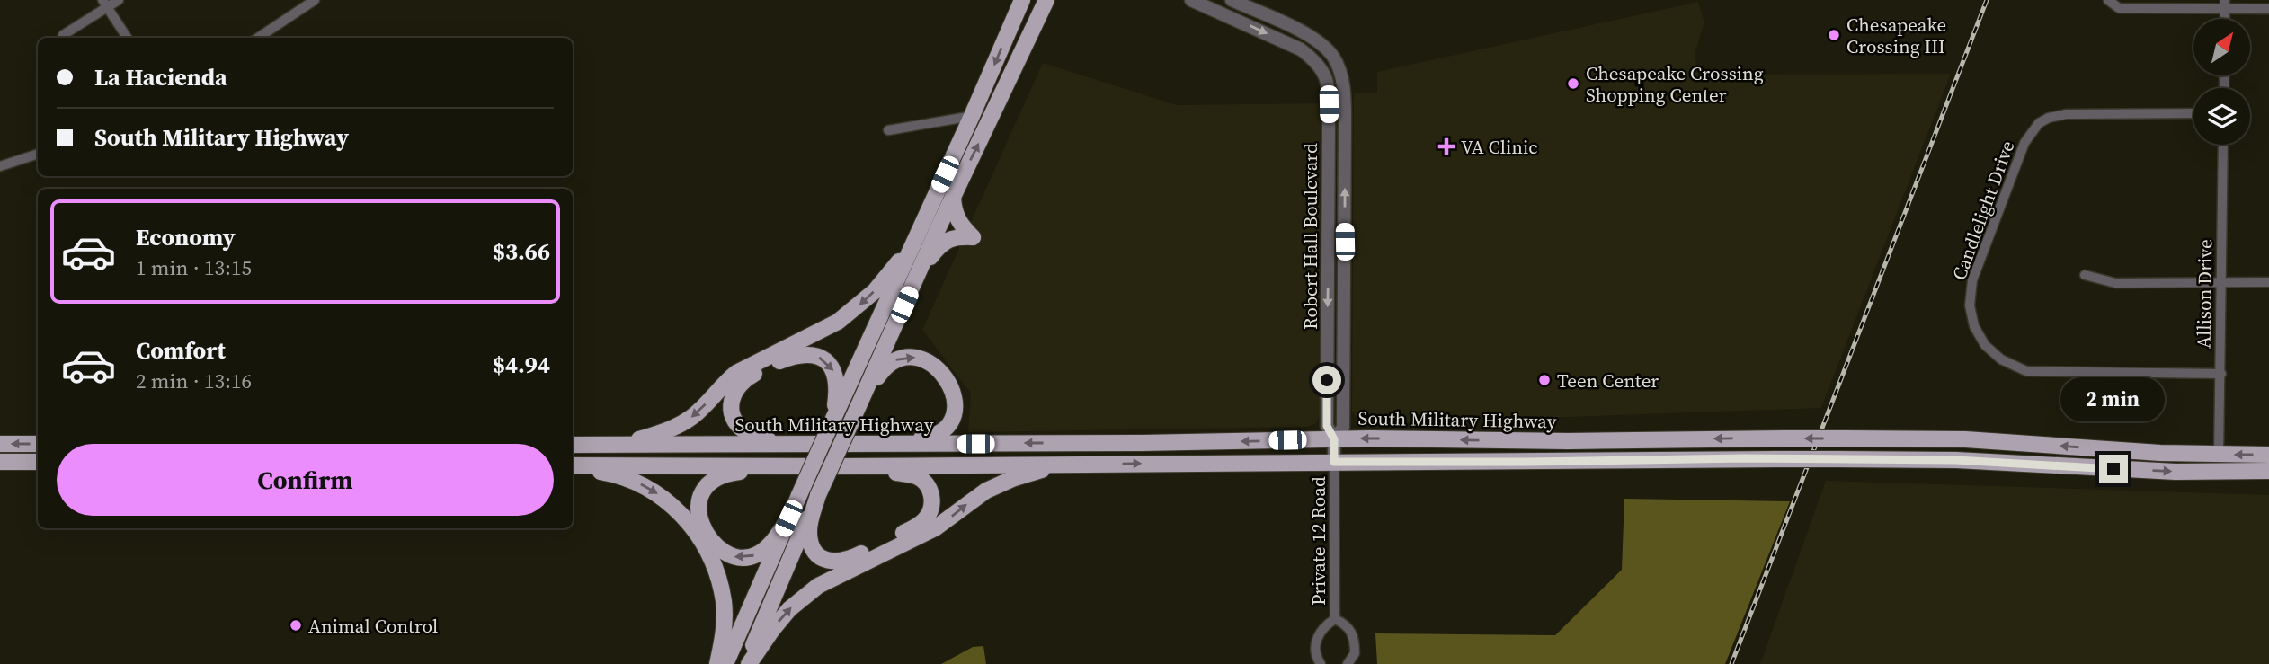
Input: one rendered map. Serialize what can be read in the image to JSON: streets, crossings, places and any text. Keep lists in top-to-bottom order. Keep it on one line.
{"streets":{"main road":["South Military Highway"],"street":["Candlelight Drive","Robert Hall Boulevard","Allison Drive","Private 12 Road"]},"crossings":[["Candlelight Drive","Allison Drive"],["Robert Hall Boulevard","South Military Highway"],["Robert Hall Boulevard","Private 12 Road"],["Allison Drive","South Military Highway"]],"places":{"other":["Chesapeake Crossing III","Chesapeake Crossing Shopping Center","Teen Center","Animal Control"],"health":["VA Clinic"]},"north":"top right","page":{"banner":["La Hacienda","South Military Highway"],"list":[{"name":"Economy","note":"1 min · 13:15","value":"$3.66"},{"name":"Comfort","note":"2 min · 13:16","value":"$4.94"}],"bubble":"2 min","buttons":"Confirm"}}
